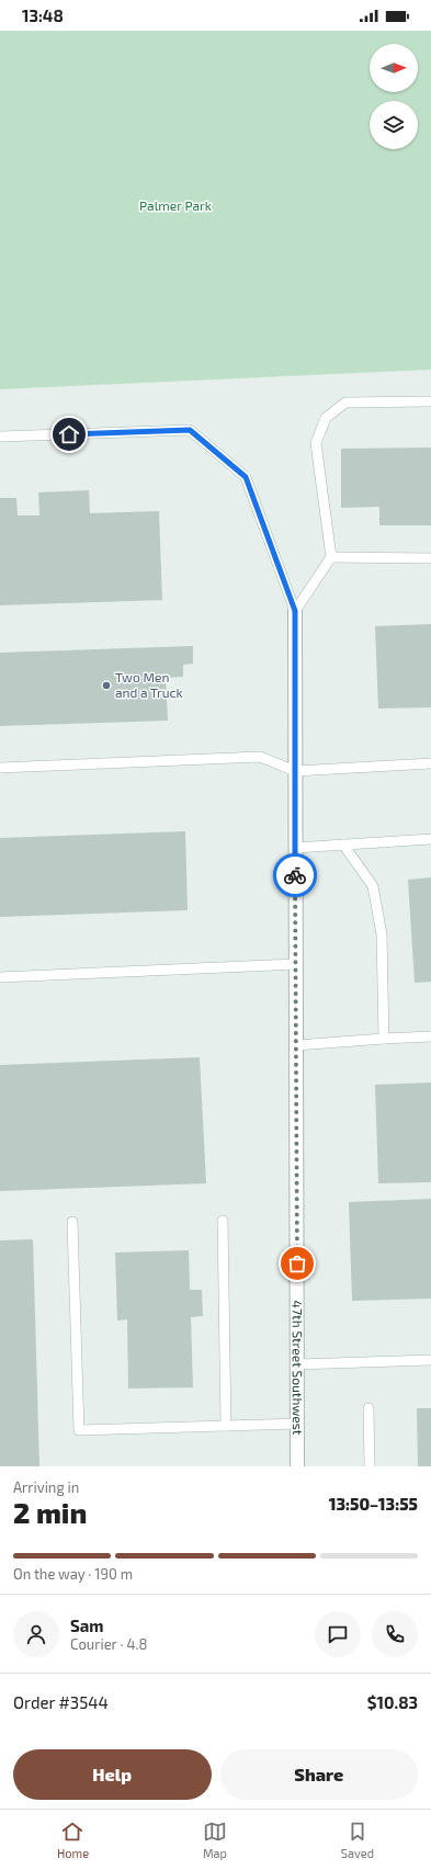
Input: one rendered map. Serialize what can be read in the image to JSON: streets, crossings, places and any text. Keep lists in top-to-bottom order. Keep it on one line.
{"streets":{"street":["47th Street Southwest"]},"parks":["Palmer Park"],"places":["Two Men and a Truck"],"north":"right","page":{"status":"13:48","heading":["2 min","Arriving in","13:50–13:55"],"panel":["Sam","Courier · 4.8","Order #3544","$10.83"],"bar":"On the way · 190 m","buttons":["Help","Share"],"tabs":["Home","Map","Saved"]}}
